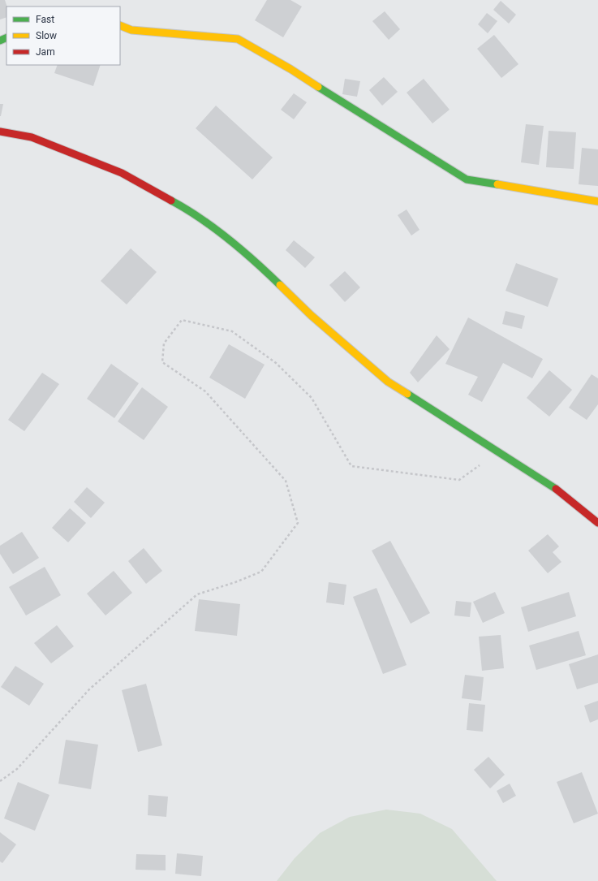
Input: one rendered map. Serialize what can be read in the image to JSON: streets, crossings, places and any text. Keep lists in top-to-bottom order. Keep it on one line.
{"legend":["Fast","Slow","Jam"]}
